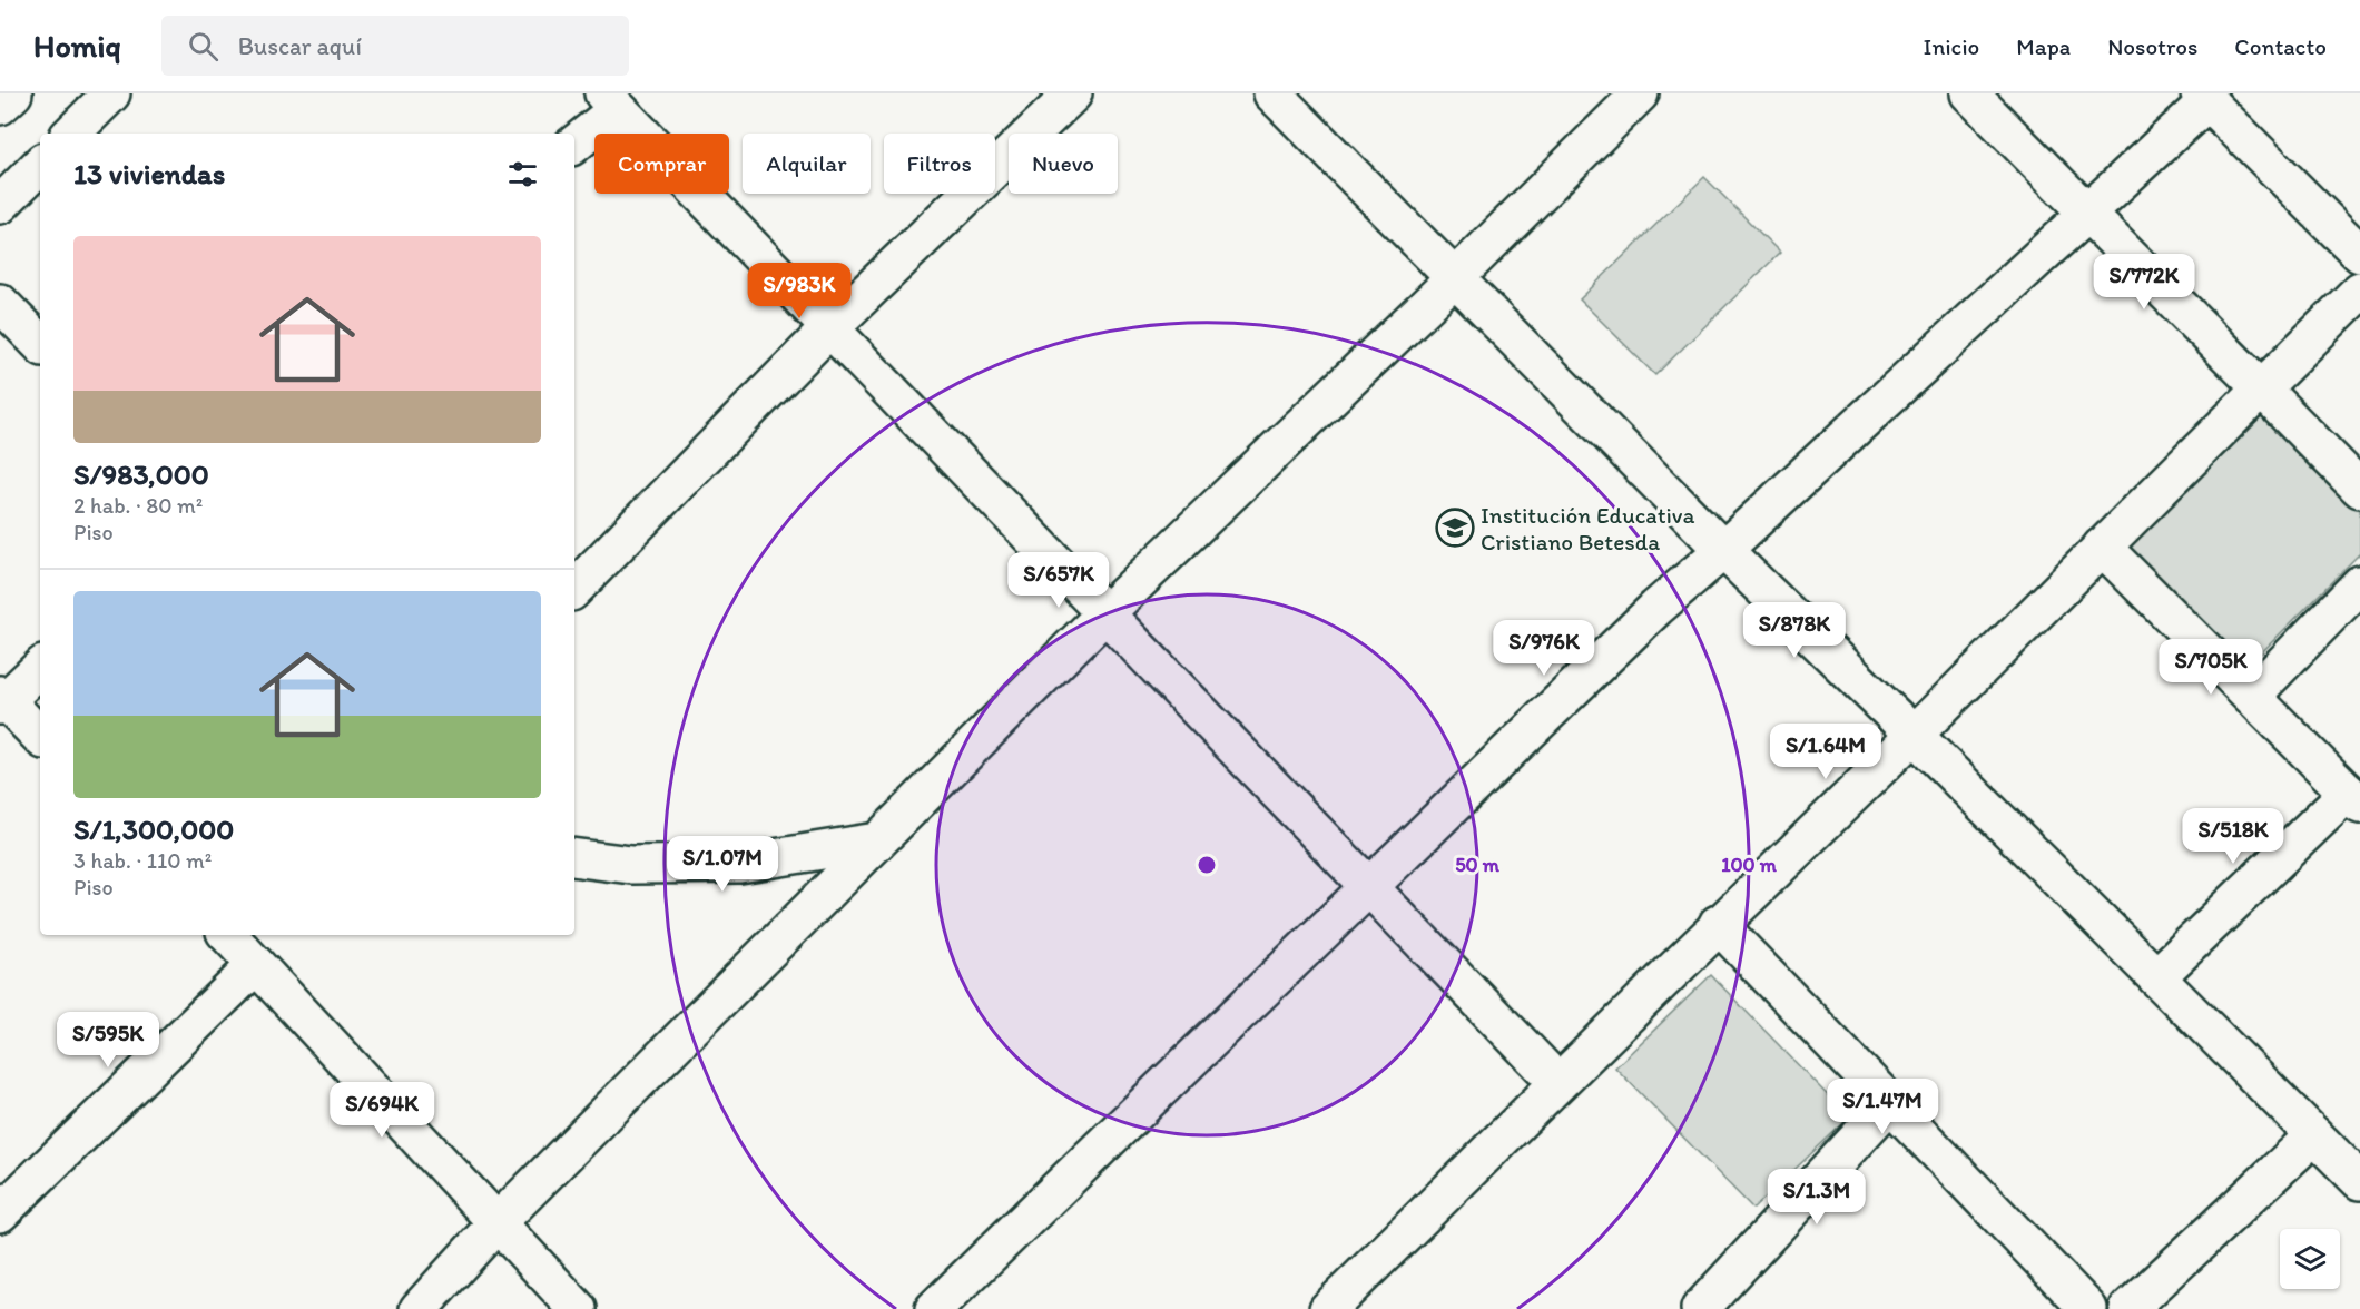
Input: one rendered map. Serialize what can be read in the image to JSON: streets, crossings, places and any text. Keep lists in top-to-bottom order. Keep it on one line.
{"places":{"school or university":["Institución Educativa Cristiano Betesda"]},"page":{"header":"Homiq","search":"Buscar aquí","nav":["Inicio","Mapa","Nosotros","Contacto"],"chip":["Comprar","Alquilar","Filtros","Nuevo"],"heading":"13 viviendas","list":[{"name":"S/983,000","note":"2 hab. · 80 m² · Piso"},{"name":"S/1,300,000","note":"3 hab. · 110 m² · Piso"}],"price":["S/772K","S/983K","S/657K","S/878K","S/976K","S/705K","S/1.64M","S/518K","S/1.07M","S/595K","S/1.47M","S/694K","S/1.3M"]},"rings":["50 m","100 m"]}
